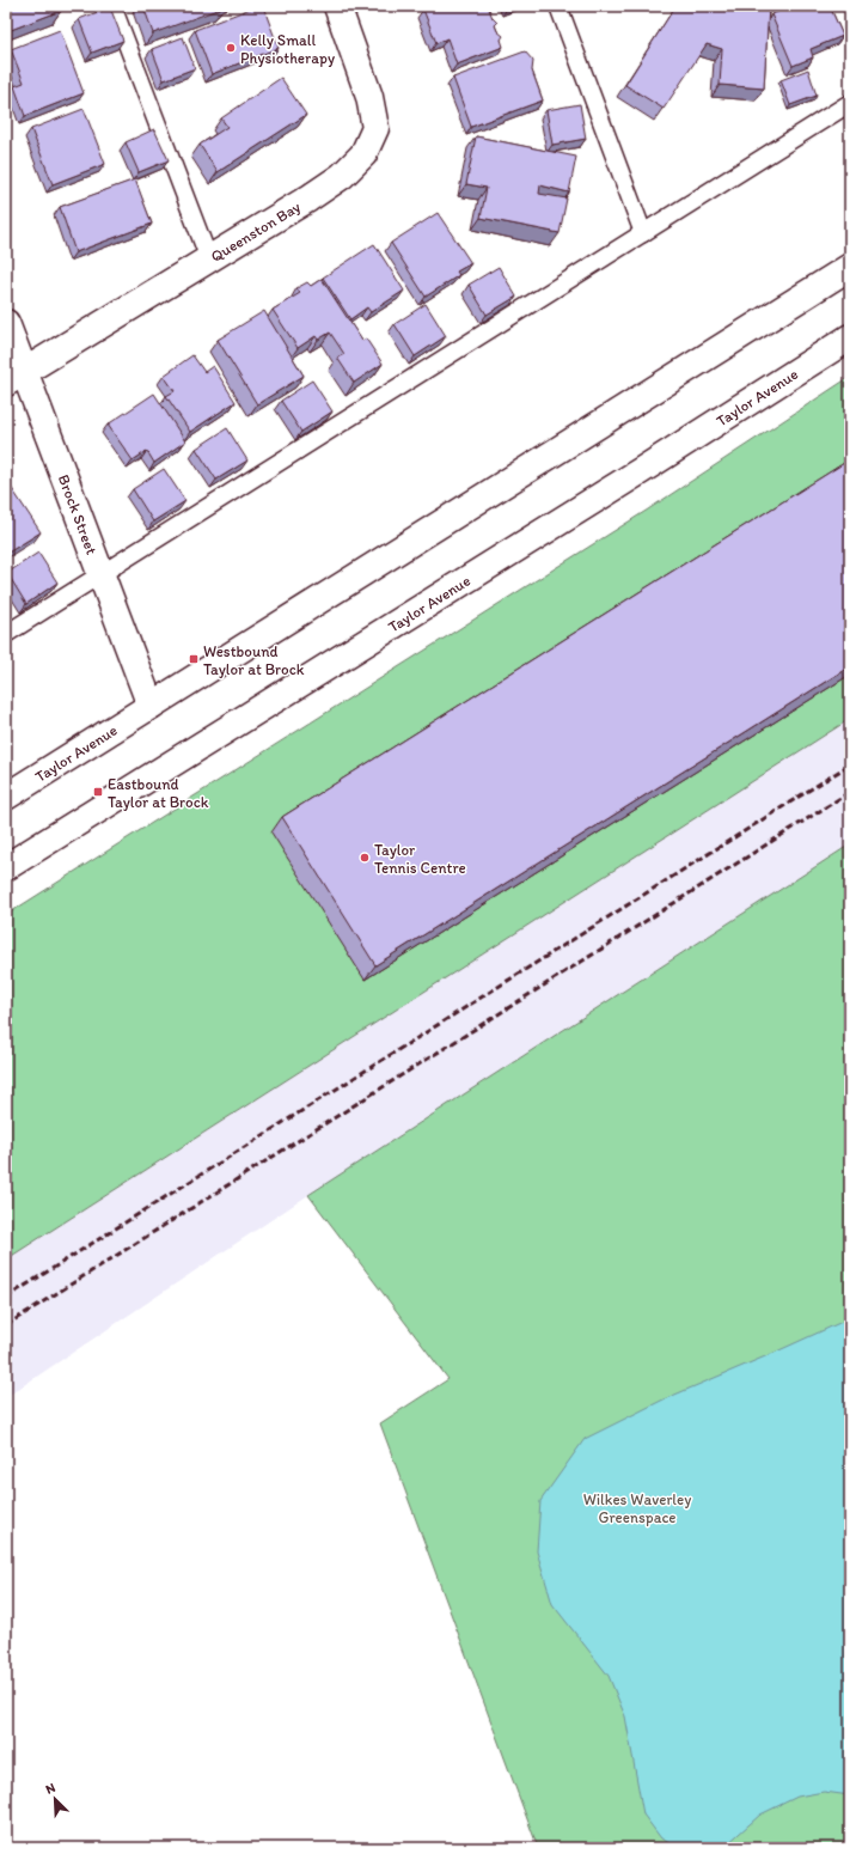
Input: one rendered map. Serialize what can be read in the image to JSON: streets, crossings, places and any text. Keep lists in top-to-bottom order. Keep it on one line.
{"streets":{"main road":["Queenston Bay","Taylor Avenue","Brock Street"]},"crossings":[["Queenston Bay","Brock Street"],["Taylor Avenue","Brock Street"]],"parks":["Wilkes Waverley Greenspace"],"places":{"other":["Kelly Small Physiotherapy","Taylor Tennis Centre"],"transit":["Westbound Taylor at Brock","Eastbound Taylor at Brock"]},"north":"top left"}
